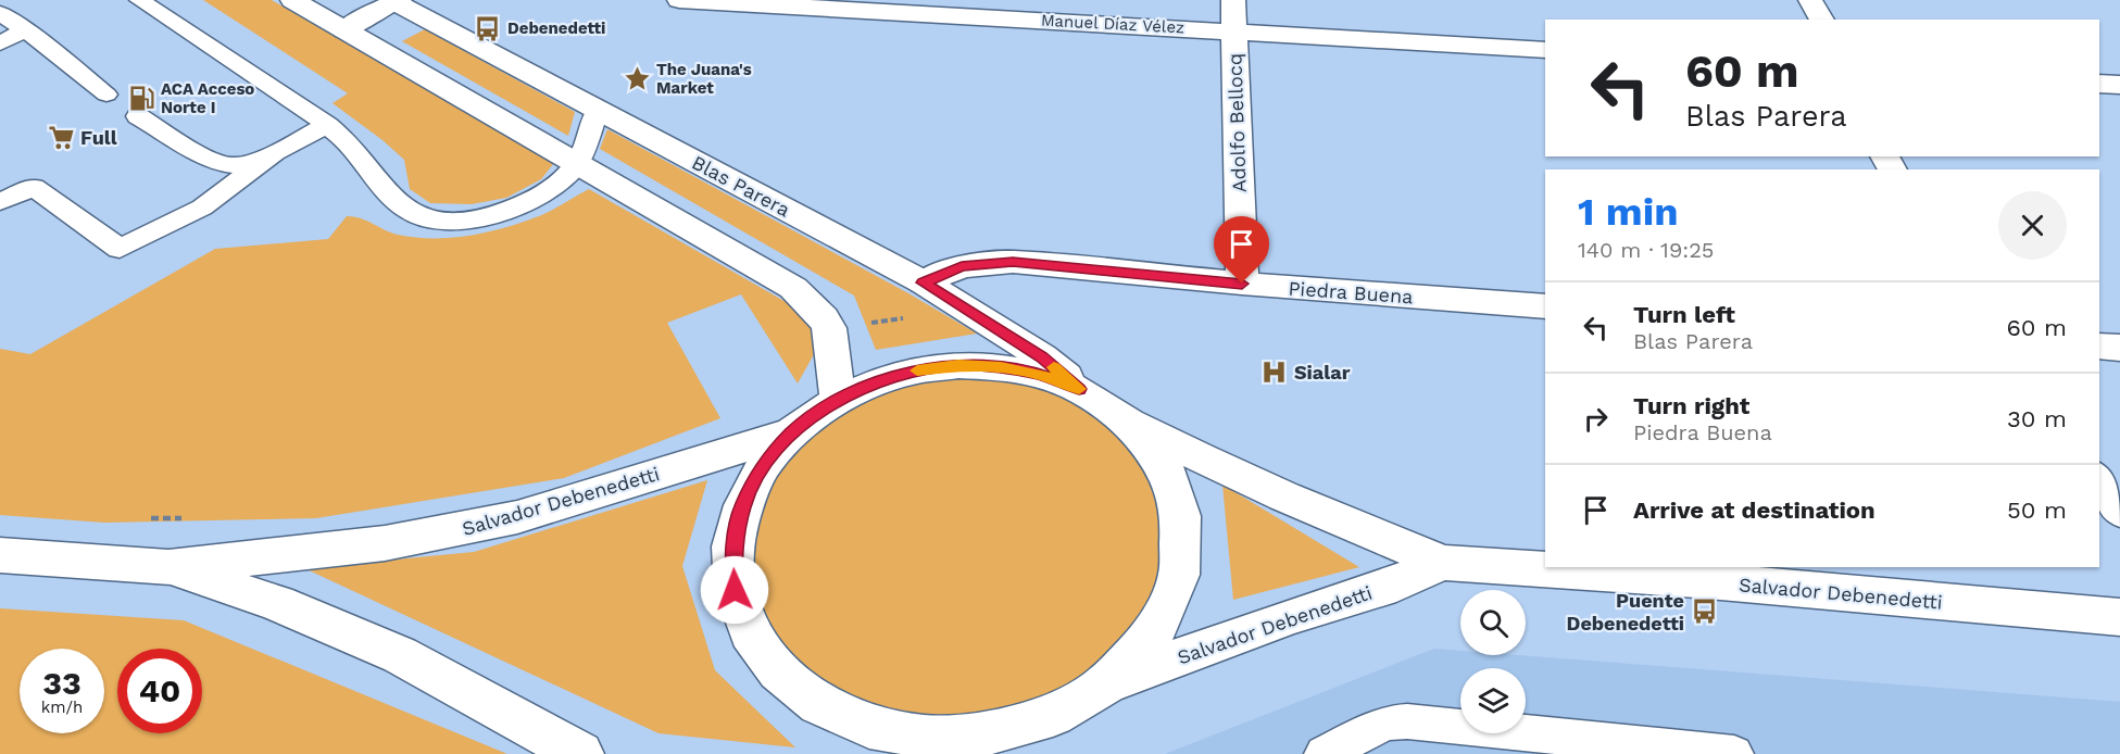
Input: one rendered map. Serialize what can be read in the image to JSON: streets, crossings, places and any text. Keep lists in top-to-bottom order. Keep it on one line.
{"streets":{"street":["Manuel Díaz Vélez","Adolfo Bellocq","Blas Parera","Piedra Buena","Salvador Debenedetti"]},"crossings":[["Manuel Díaz Vélez","Adolfo Bellocq"],["Adolfo Bellocq","Piedra Buena"],["Blas Parera","Piedra Buena"]],"places":{"bus stop":["Debenedetti","Puente Debenedetti"],"place":["The Juana's Market"],"fuel station":["ACA Acceso Norte I"],"supermarket":["Full"],"hospital":["Sialar"]},"page":{"turn":["60 m","Blas Parera"],"heading":["1 min","140 m · 19:25"],"list":[{"name":"Turn left","note":"Blas Parera","value":"60 m"},{"name":"Turn right","note":"Piedra Buena","value":"30 m"},{"name":"Arrive at destination","value":"50 m"}],"speed":"33 km/h","limit":"40"}}
